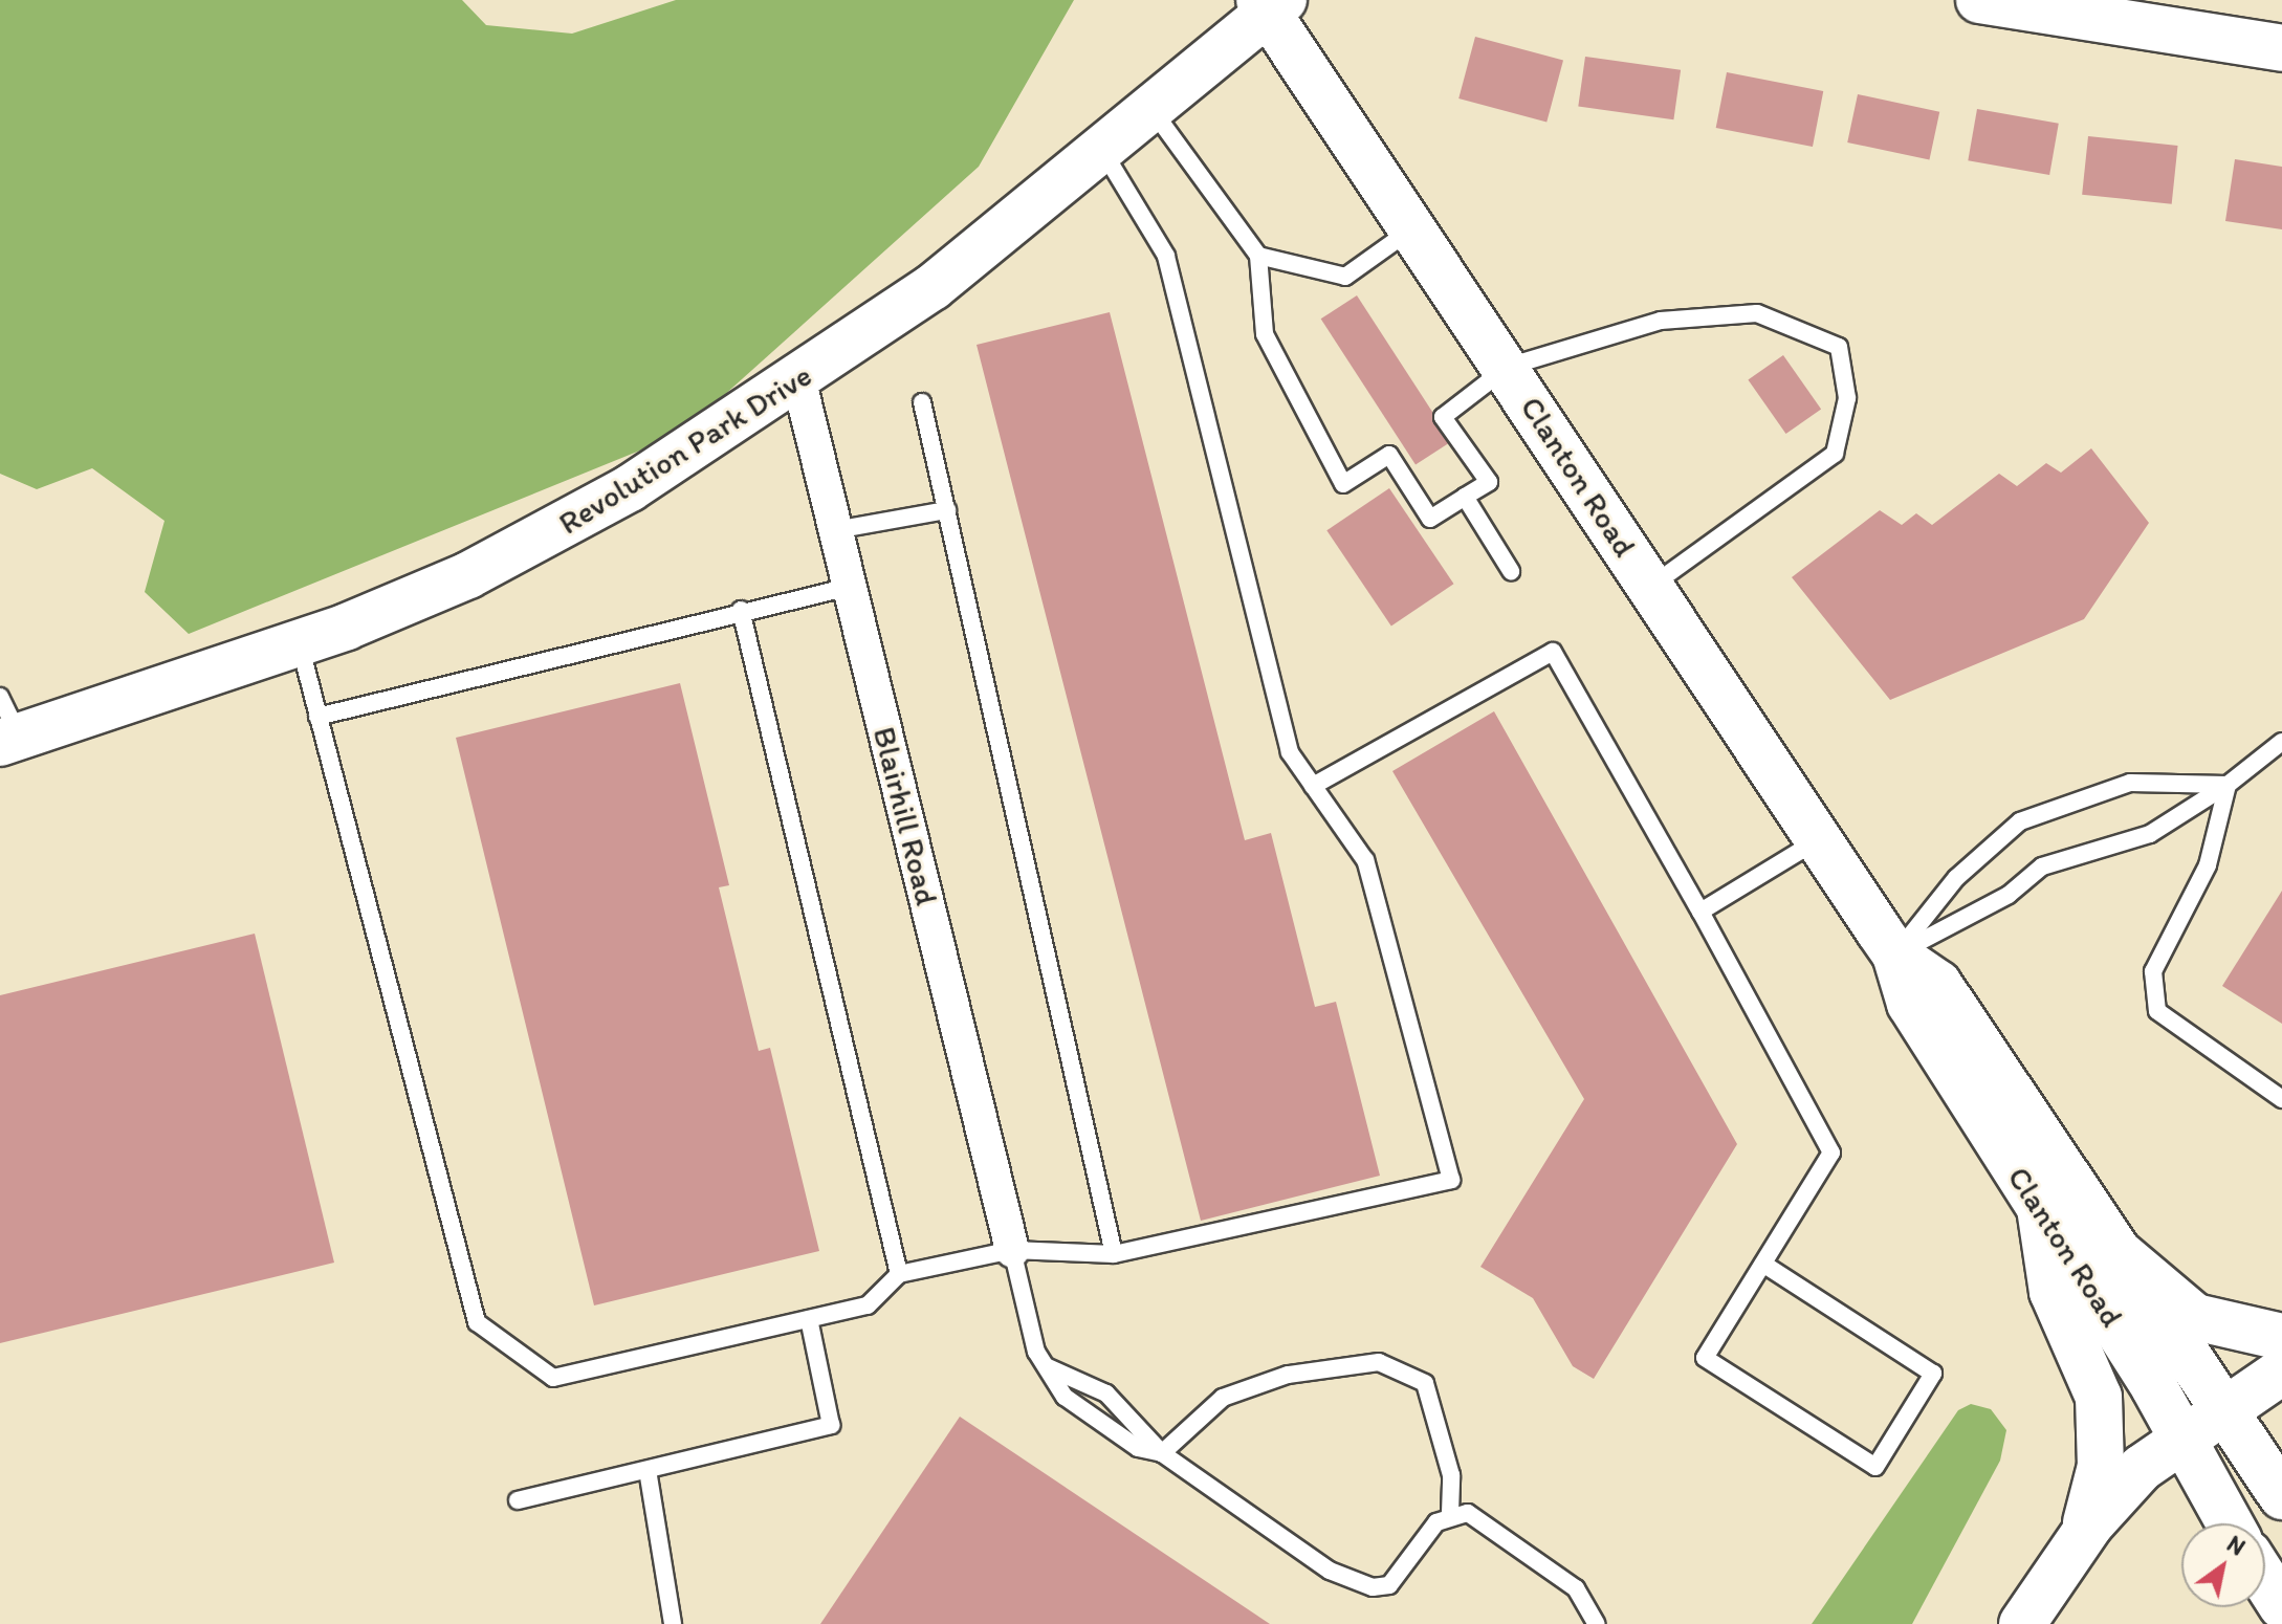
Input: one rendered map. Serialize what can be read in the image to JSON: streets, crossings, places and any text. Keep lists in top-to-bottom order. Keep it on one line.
{"streets":{"main road":["Revolution Park Drive","Clanton Road"],"street":["Blairhill Road"]},"crossings":[["Revolution Park Drive","Clanton Road"],["Revolution Park Drive","Blairhill Road"]],"north":"top right"}
